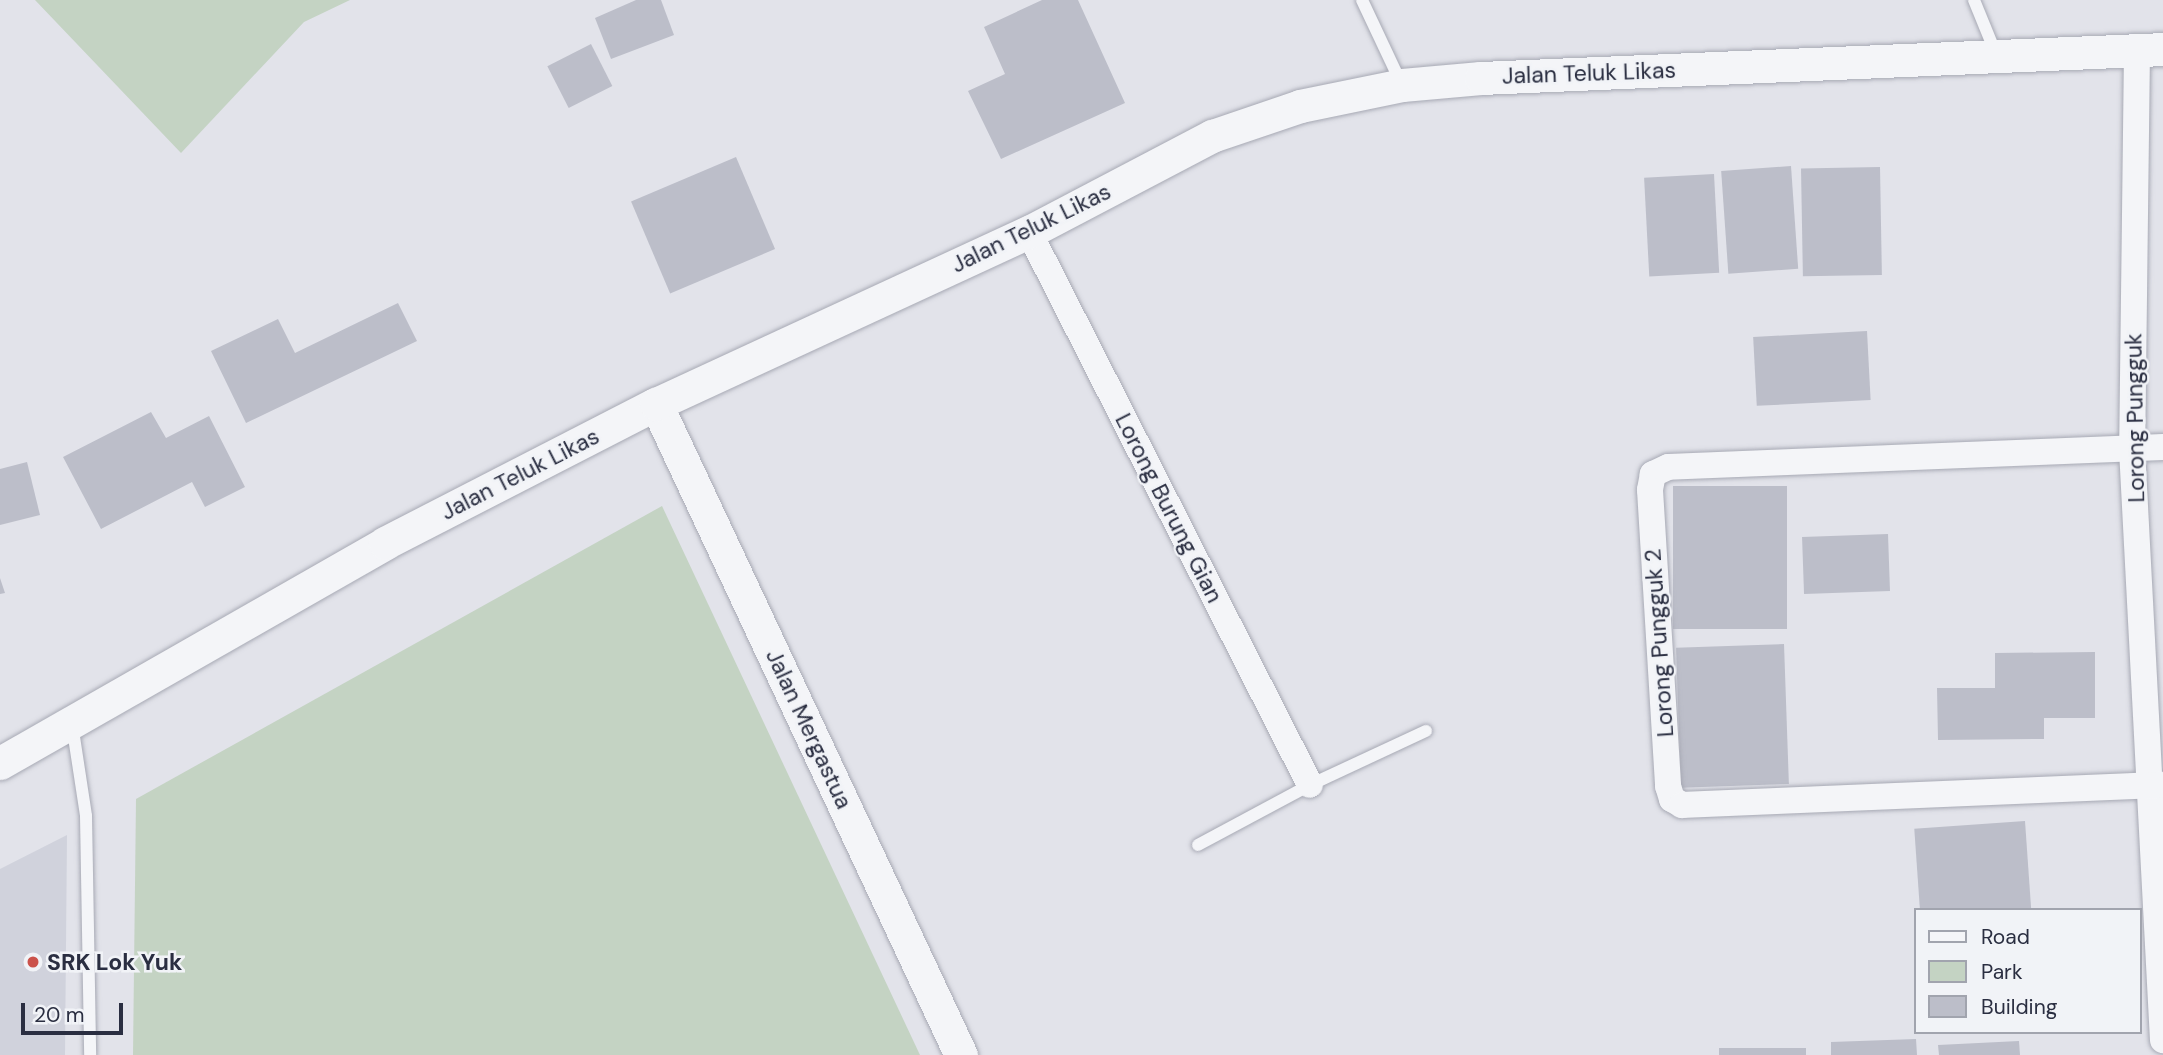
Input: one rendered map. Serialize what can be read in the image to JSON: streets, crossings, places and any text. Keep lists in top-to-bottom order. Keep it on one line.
{"streets":{"street":["Jalan Teluk Likas","Lorong Pungguk","Lorong Burung Gian","Lorong Pungguk 2","Jalan Mergastua"]},"crossings":[["Jalan Teluk Likas","Lorong Pungguk"],["Jalan Teluk Likas","Lorong Burung Gian"],["Jalan Teluk Likas","Jalan Mergastua"],["Lorong Pungguk","Lorong Pungguk 2"]],"places":["SRK Lok Yuk"],"legend":["Road","Park","Building"],"scale_bar":"20 m"}
